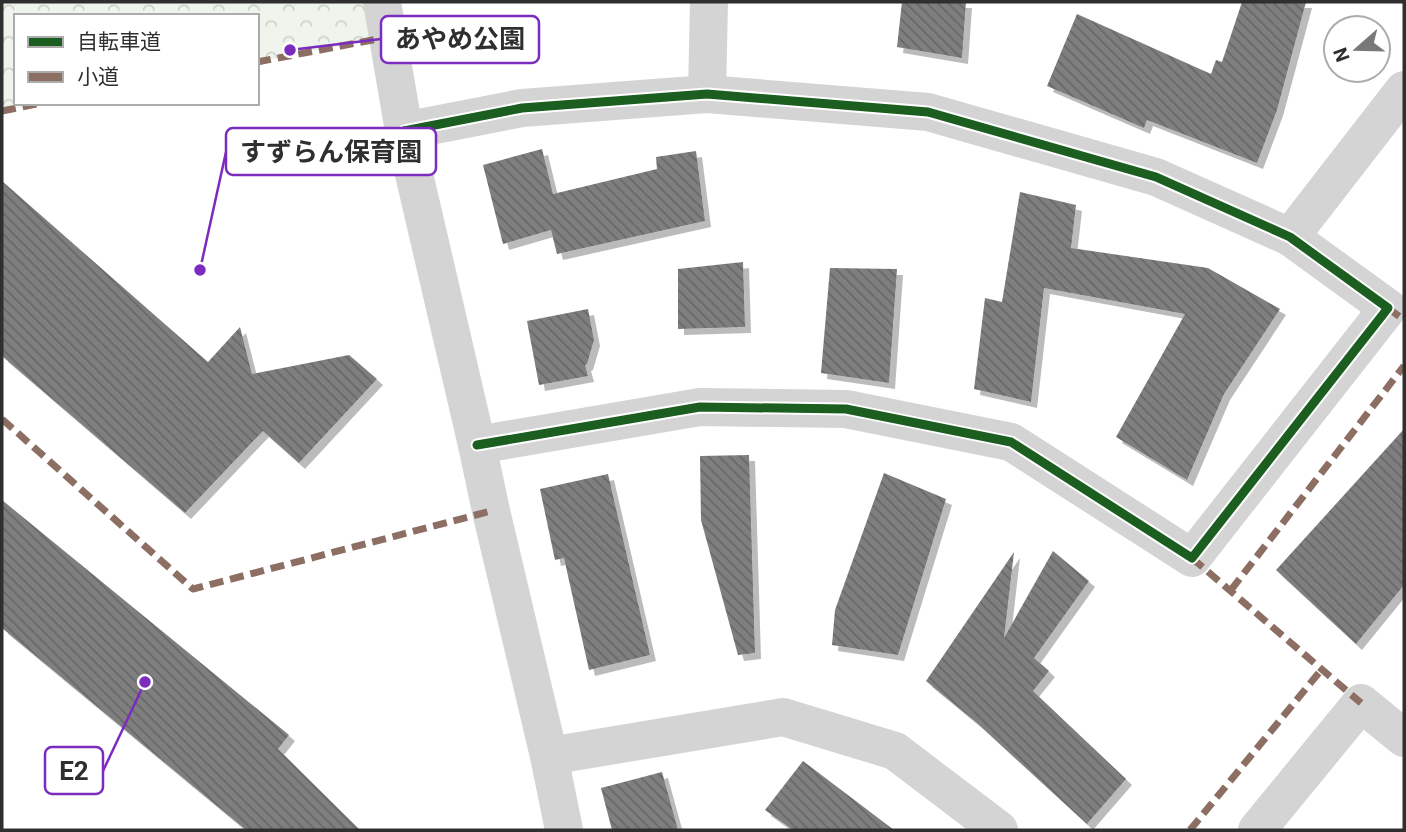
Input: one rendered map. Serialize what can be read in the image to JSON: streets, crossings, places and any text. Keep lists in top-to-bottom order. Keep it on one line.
{"places":["あやめ公園","すずらん保育園","E2"],"legend":["自転車道","小道"],"north":"left"}
